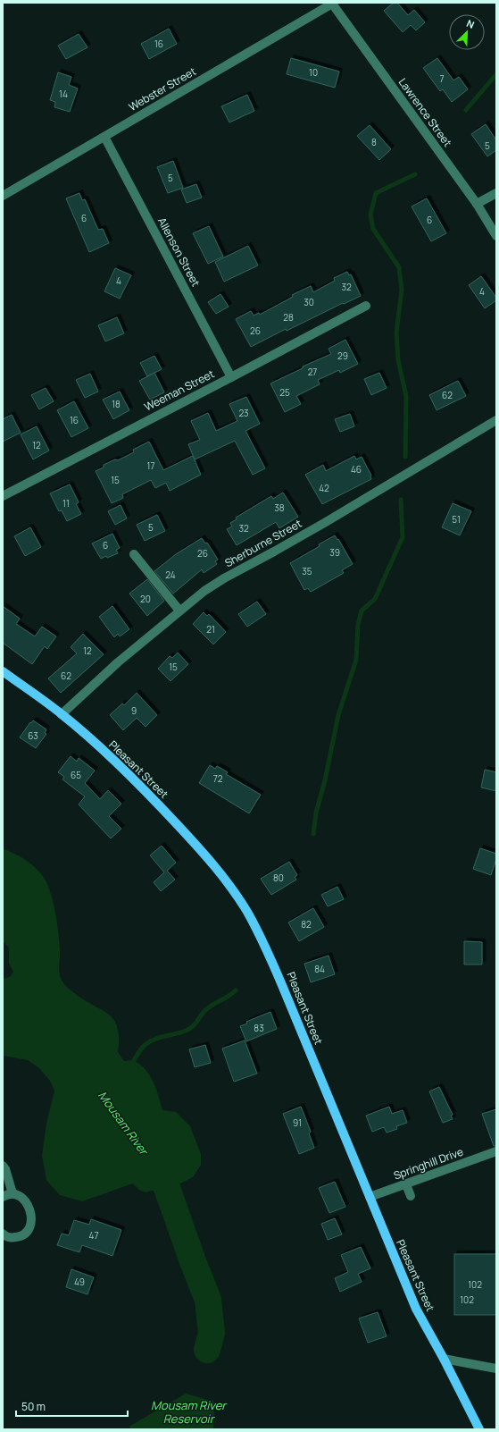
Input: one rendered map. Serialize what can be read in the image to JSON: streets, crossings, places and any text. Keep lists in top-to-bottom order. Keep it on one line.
{"streets":{"main road":["Pleasant Street"],"street":["Webster Street","Lawrence Street","Allenson Street","Weeman Street","Sherburne Street","Springhill Drive"]},"crossings":[["Webster Street","Lawrence Street"],["Webster Street","Allenson Street"],["Allenson Street","Weeman Street"],["Sherburne Street","Pleasant Street"],["Pleasant Street","Springhill Drive"]],"water":["Mousam River","Mousam River Reservoir"],"house_numbers":["16","10","7","14","8","5","5","6","6","4","32","4","30","28","26","29","27","25","62","18","23","16","12","17","46","15","42","11","38","51","5","32","6","39","26","35","24","20","21","12","15","62","9","63","65","72","80","82","84","83","91","47","49","102","102"],"scale_bar":"50 m","north":"top right"}
